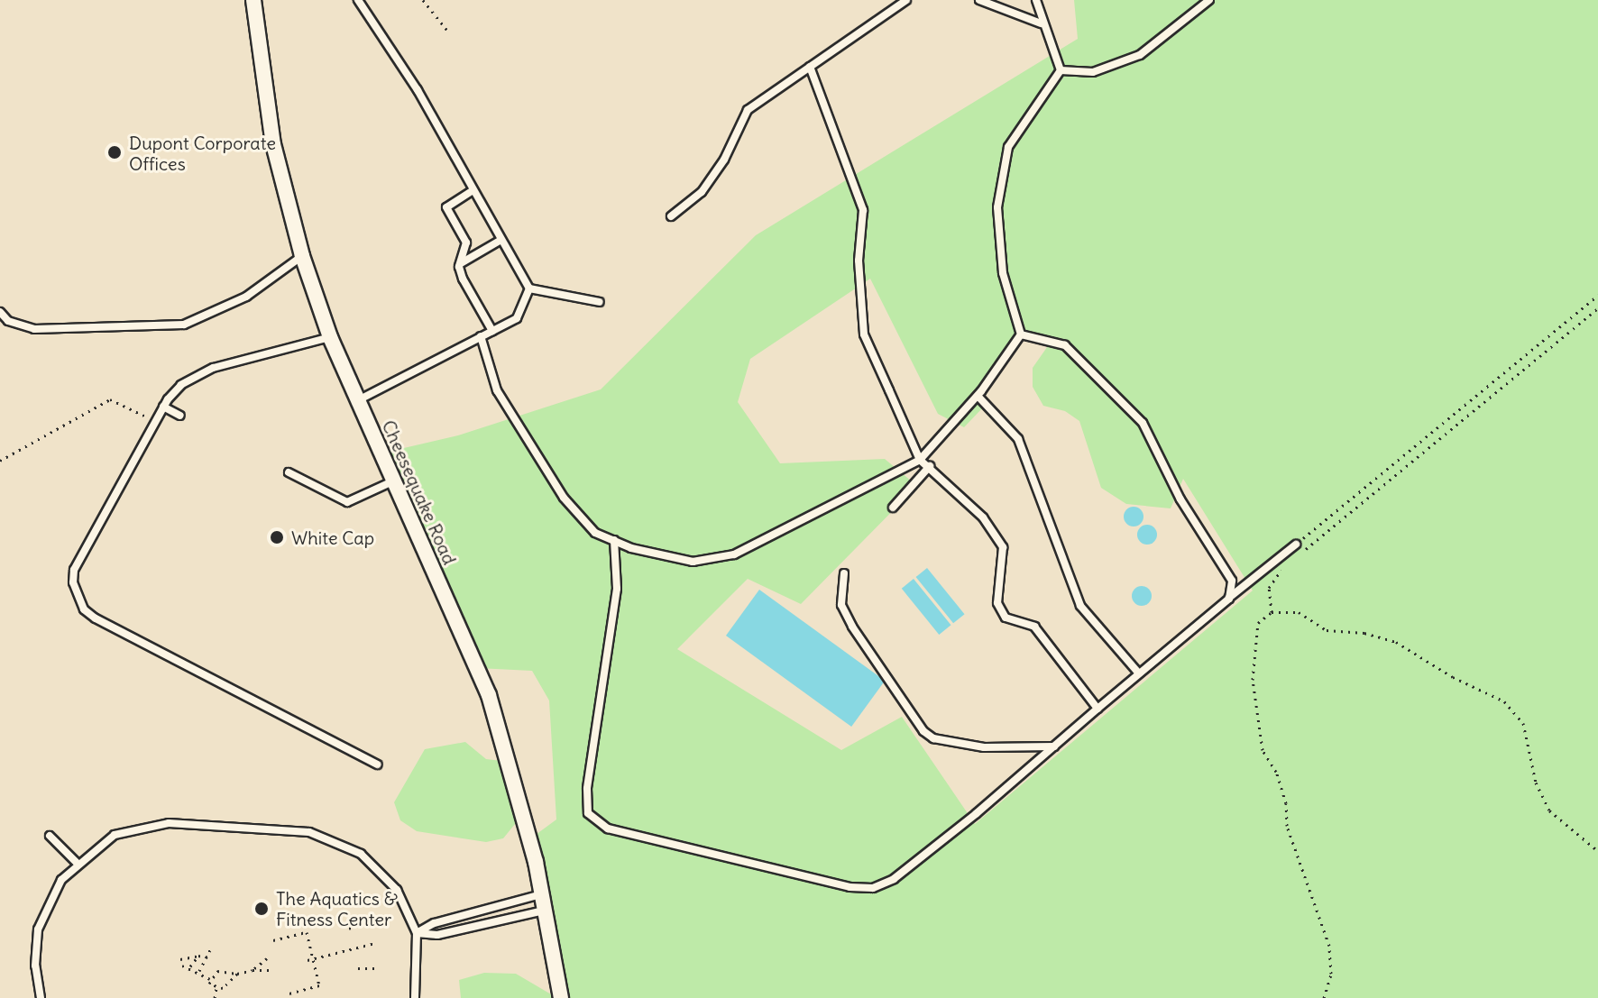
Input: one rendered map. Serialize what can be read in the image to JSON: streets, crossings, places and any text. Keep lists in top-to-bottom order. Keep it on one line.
{"streets":{"street":["Cheesequake Road"]},"places":["Dupont Corporate Offices","White Cap","The Aquatics & Fitness Center"]}
